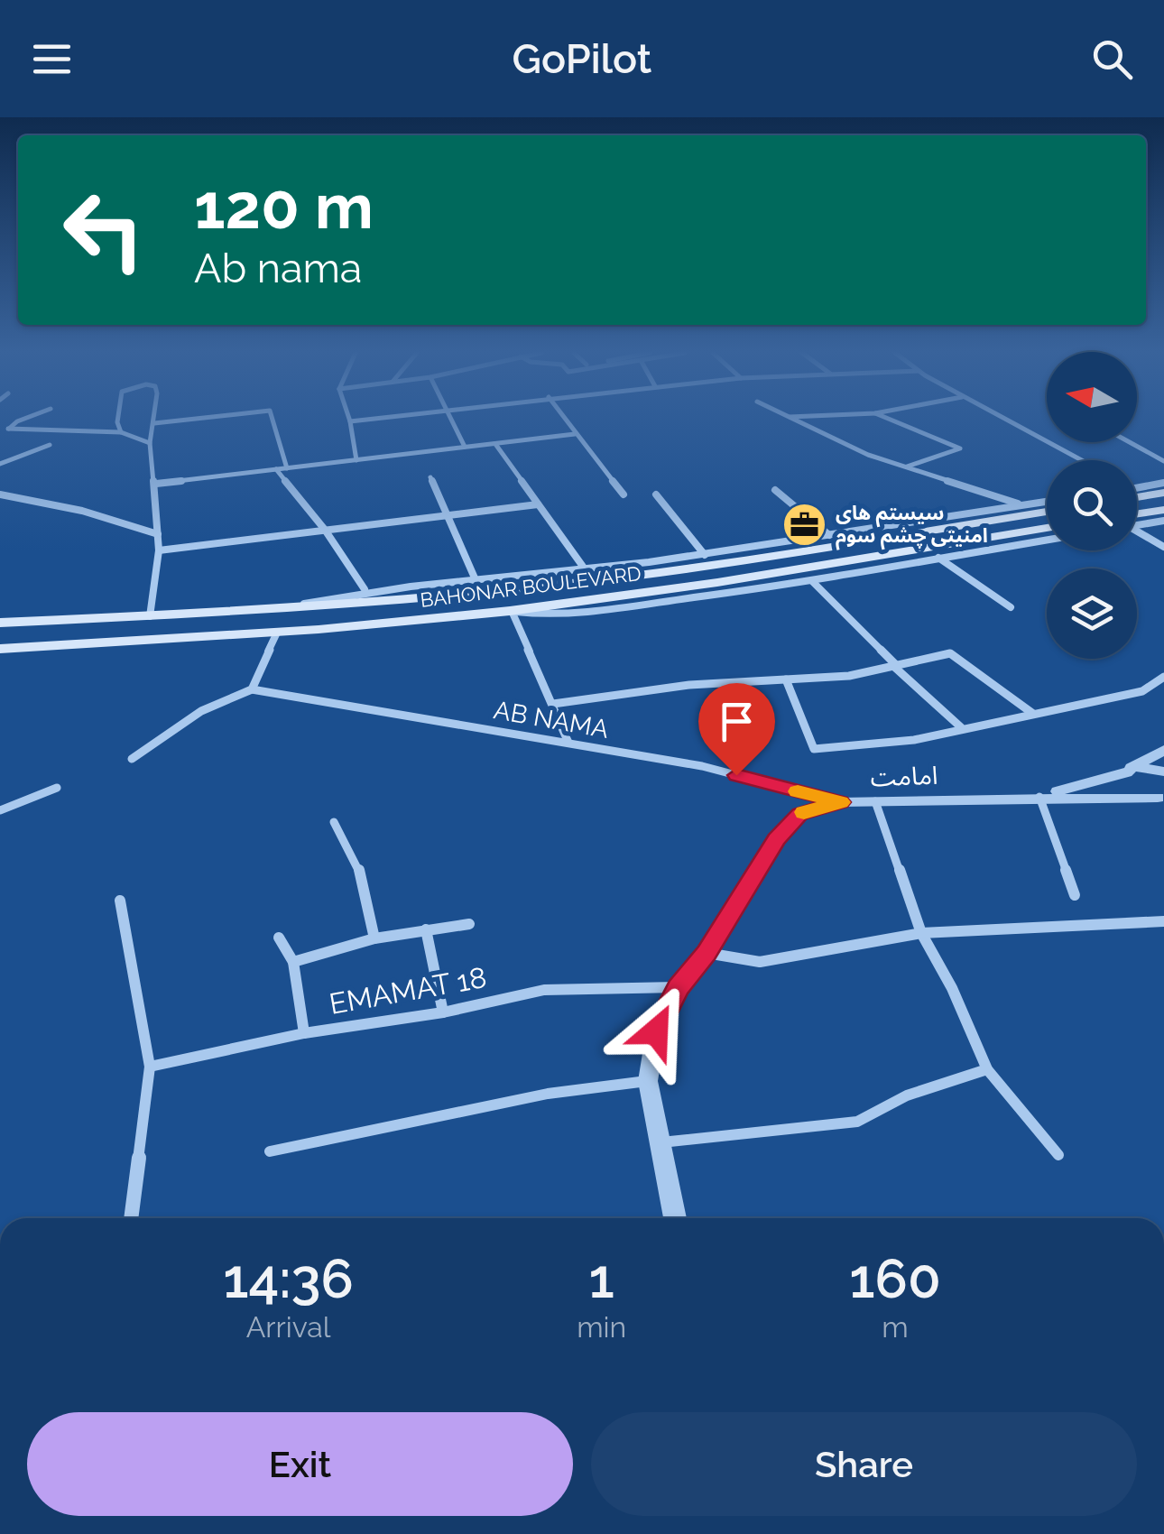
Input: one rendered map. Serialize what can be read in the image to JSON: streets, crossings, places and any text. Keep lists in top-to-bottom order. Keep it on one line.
{"streets":{"main road":["BAHONAR BOULEVARD"],"street":["AB NAMA","امامت","EMAMAT 18"]},"crossings":[["AB NAMA","امامت"],["امامت","EMAMAT 18"]],"places":{"office":["سیستم های امنیتی چشم سوم"]},"north":"left","page":{"header":"GoPilot","turn":["120 m","Ab nama"],"eta":["14:36","Arrival","1","min","160","m"],"buttons":["Exit","Share"]}}
